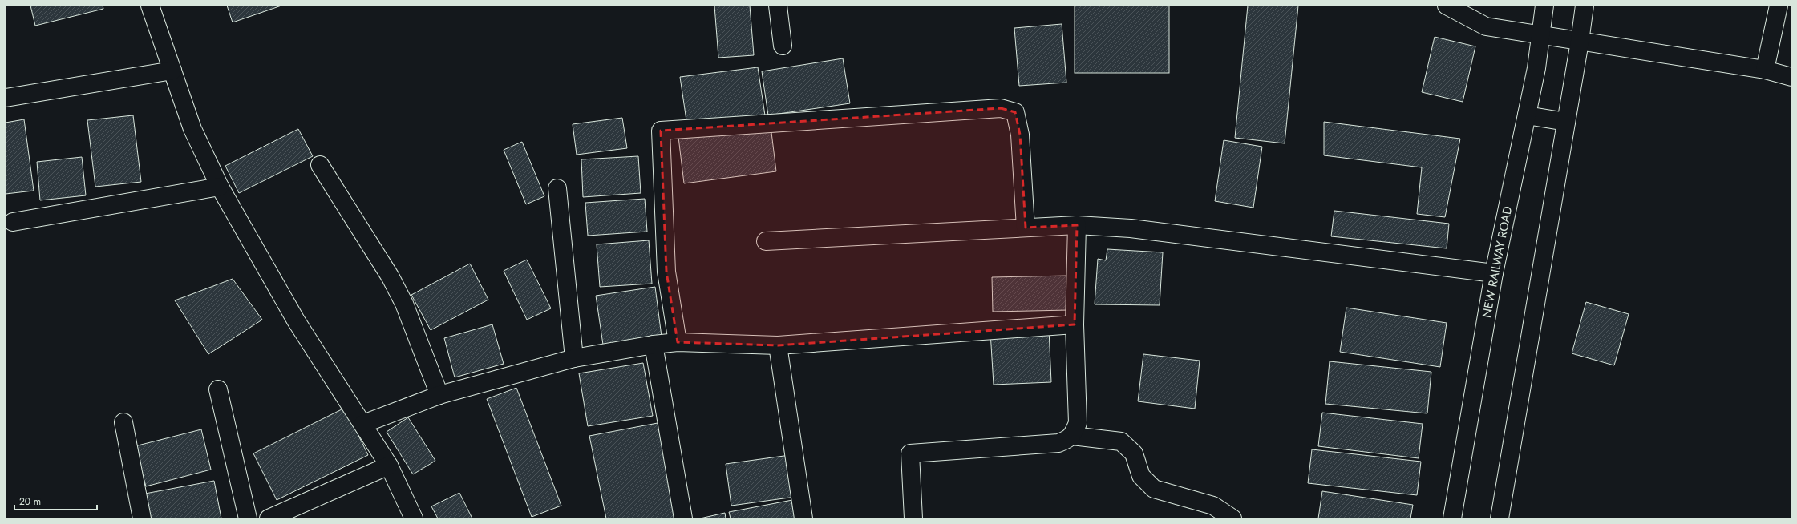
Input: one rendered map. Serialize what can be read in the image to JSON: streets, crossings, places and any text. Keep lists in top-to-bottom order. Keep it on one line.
{"streets":{"street":["NEW RAILWAY ROAD"]},"scale_bar":"20 m"}
